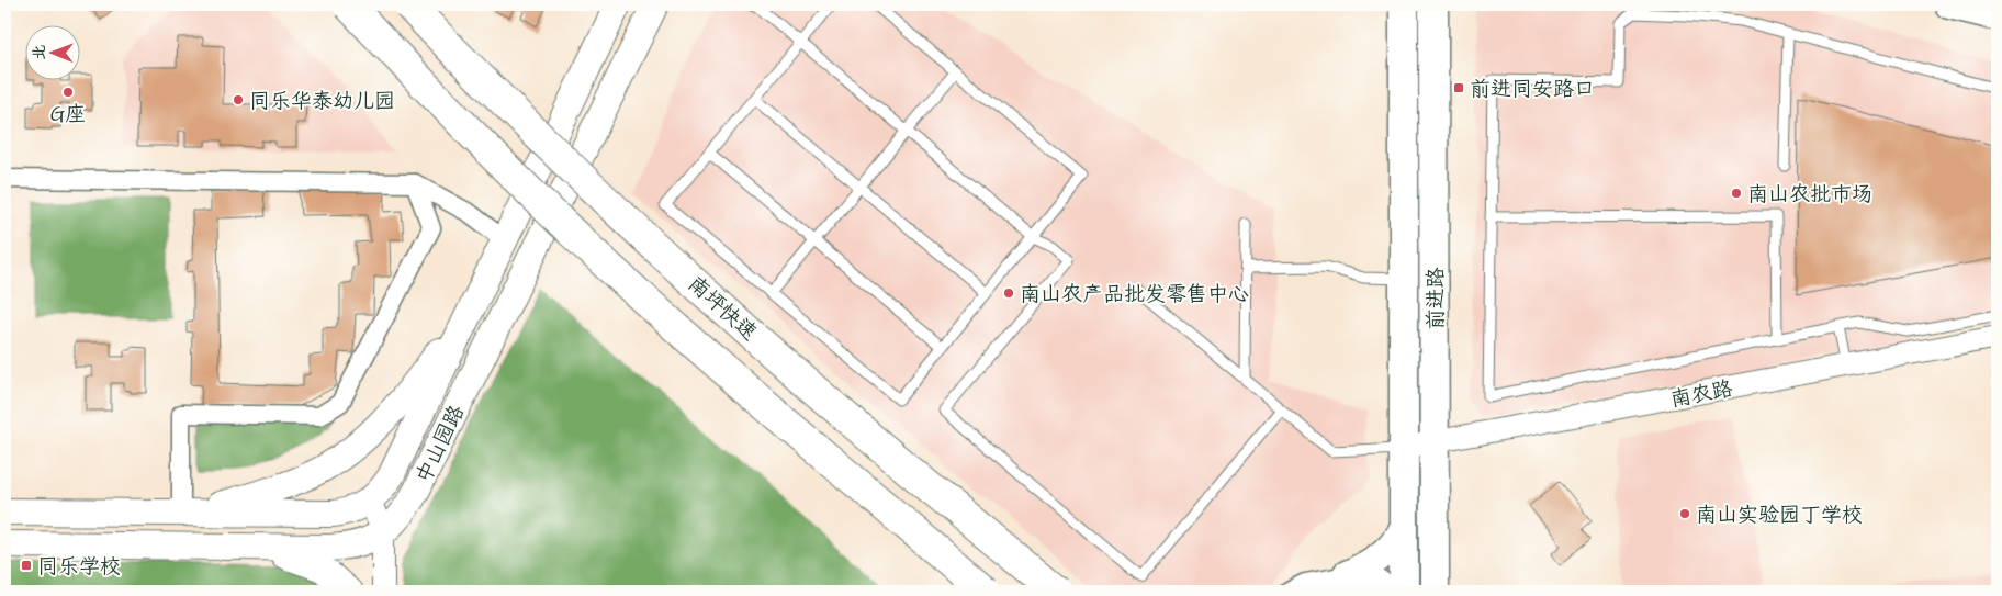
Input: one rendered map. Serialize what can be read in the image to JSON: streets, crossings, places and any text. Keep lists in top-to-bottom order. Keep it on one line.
{"streets":{"highway":["南坪快速"],"main road":["前进路","中山园路"],"street":["南农路"]},"crossings":[["前进路","南农路"]],"places":{"transit":["前进同安路口","同乐学校"],"other":["G座","同乐华泰幼儿园","南山农批市场","南山农产品批发零售中心","南山实验园丁学校"]},"north":"left"}
